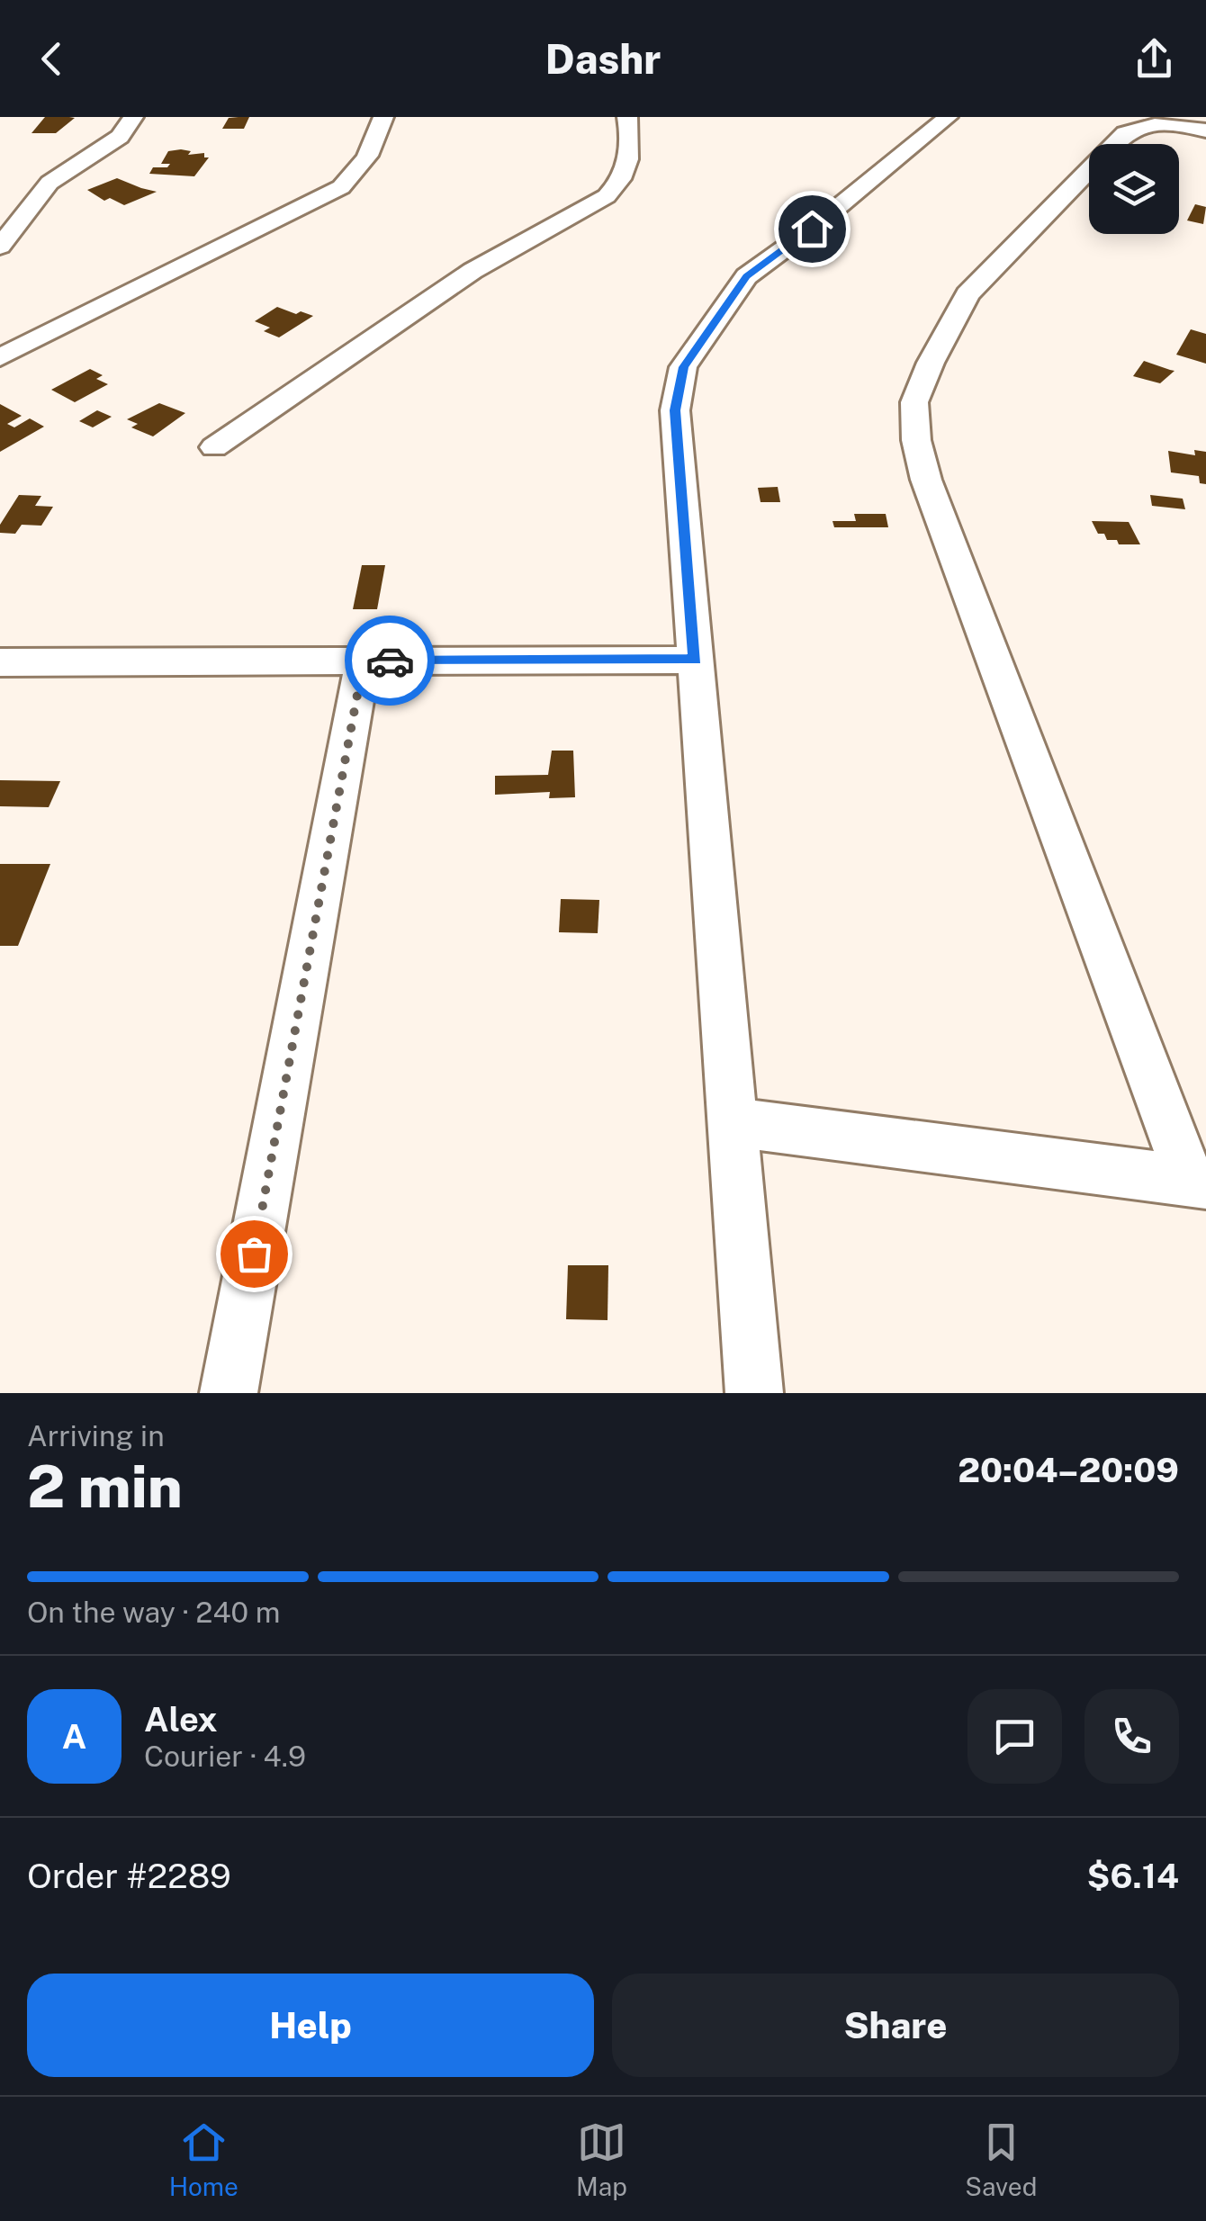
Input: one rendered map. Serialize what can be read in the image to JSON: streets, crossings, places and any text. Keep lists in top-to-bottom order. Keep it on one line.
{"page":{"header":"Dashr","heading":["2 min","Arriving in","20:04–20:09"],"panel":["Alex","Courier · 4.9","Order #2289","$6.14"],"bar":"On the way · 240 m","round":"A","buttons":["Help","Share"],"tabs":["Home","Map","Saved"]}}
